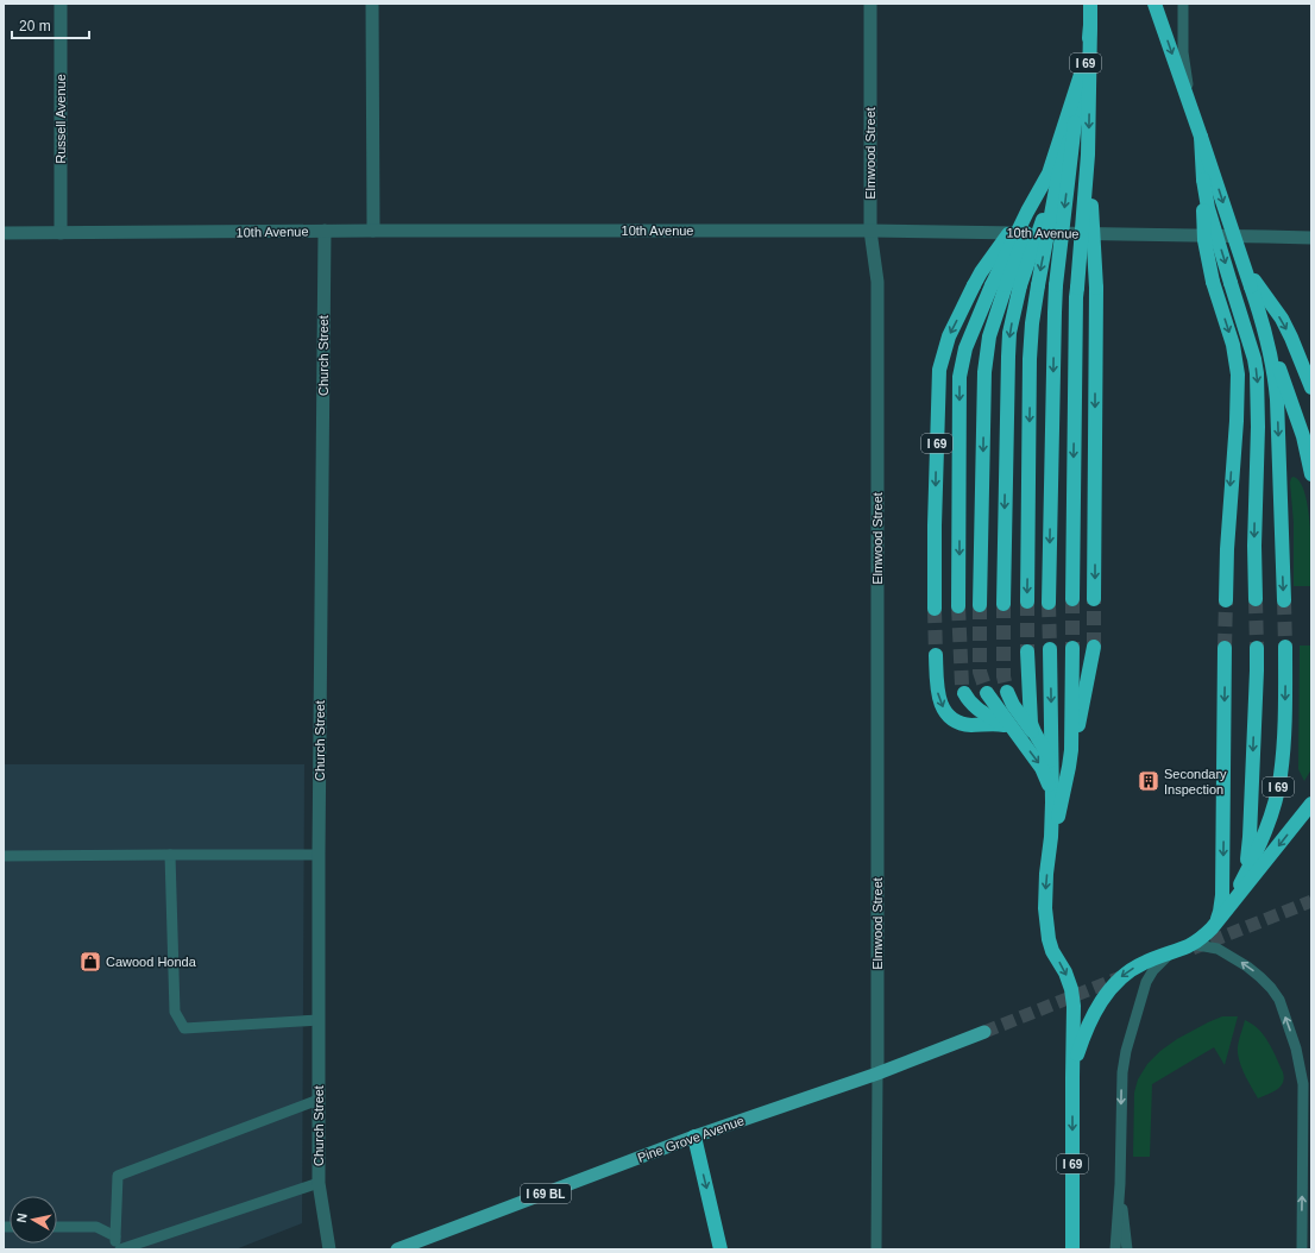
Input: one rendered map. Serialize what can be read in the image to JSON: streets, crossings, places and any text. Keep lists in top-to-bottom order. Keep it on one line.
{"streets":{"highway":["I 69"],"main road":["Pine Grove Avenue","I 69 BL"],"street":["Russell Avenue","Elmwood Street","10th Avenue","Church Street"]},"crossings":[["Russell Avenue","10th Avenue"],["Elmwood Street","10th Avenue"],["Elmwood Street","Pine Grove Avenue"],["10th Avenue","Church Street"]],"places":{"building":["Secondary Inspection"],"shop":["Cawood Honda"]},"scale_bar":"20 m","north":"left"}
